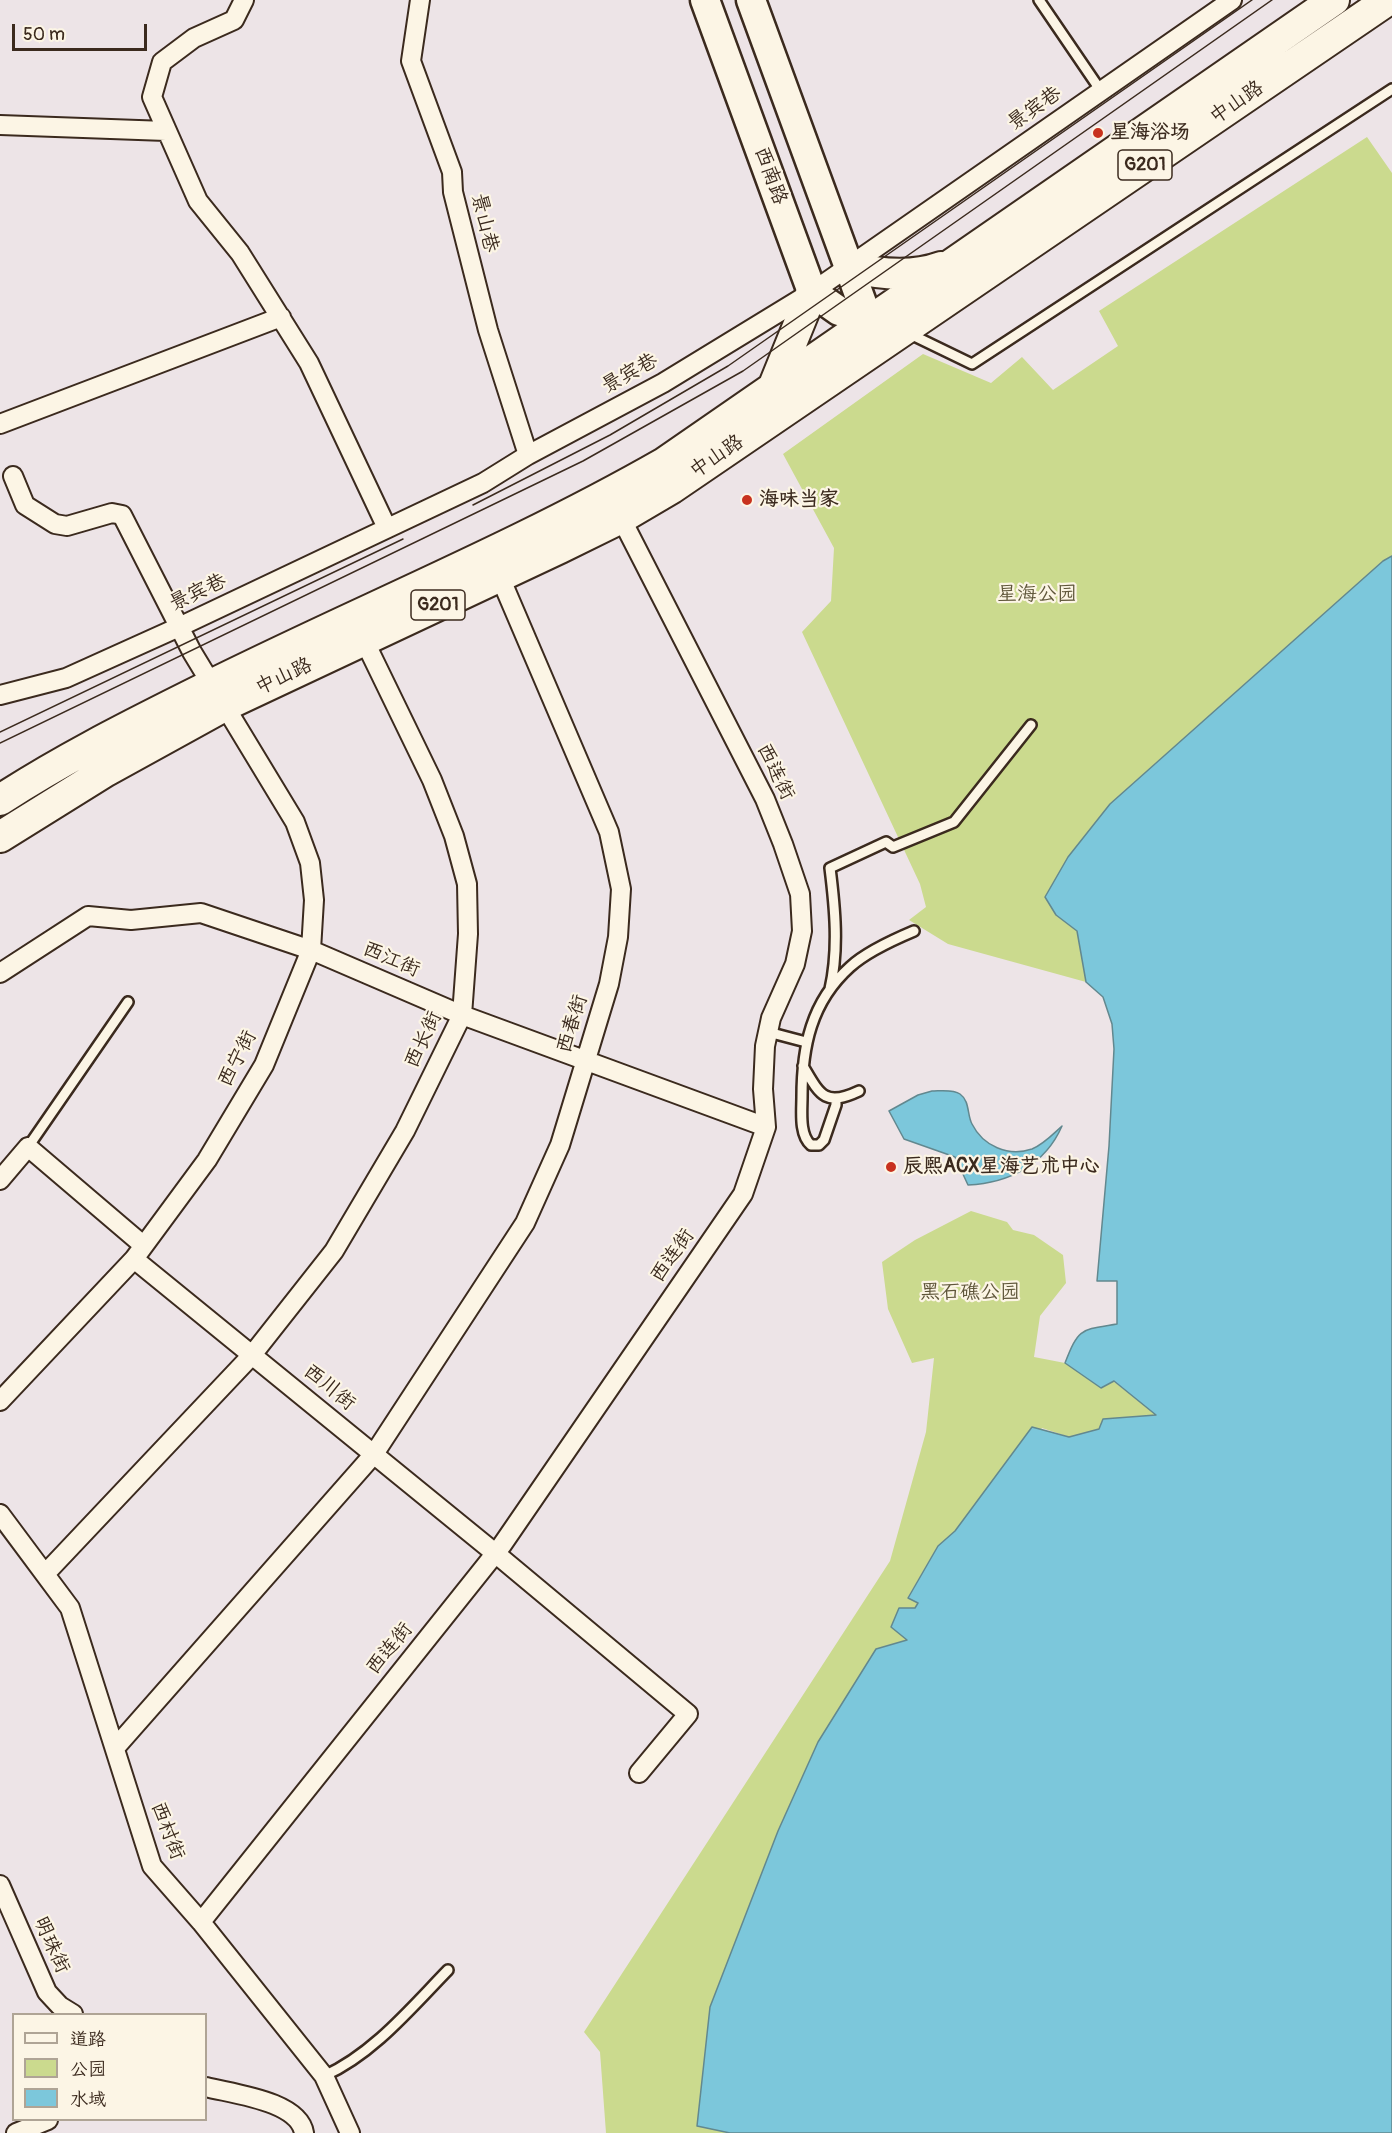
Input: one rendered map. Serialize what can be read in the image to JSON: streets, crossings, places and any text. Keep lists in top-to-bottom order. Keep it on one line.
{"streets":{"highway":["中山路","G201"],"main road":["西南路"],"street":["景宾巷","景山巷","西连街","西江街","西春街","西长街","西宁街","西川街","西村街","明珠街"]},"crossings":[["中山路","西连街"],["中山路","西春街"],["中山路","西长街"],["中山路","西宁街"],["景宾巷","西南路"],["景宾巷","景山巷"],["景宾巷","西宁街"],["西连街","西江街"],["西连街","西川街"],["西连街","西村街"],["西江街","西春街"],["西江街","西长街"],["西江街","西宁街"],["西春街","西川街"],["西春街","西村街"],["西长街","西川街"],["西长街","西村街"],["西宁街","西川街"]],"parks":["星海公园","黑石礁公园"],"places":["星海浴场","海味当家","辰熙ACX星海艺术中心"],"legend":["道路","公园","水域"],"scale_bar":"50 m"}
